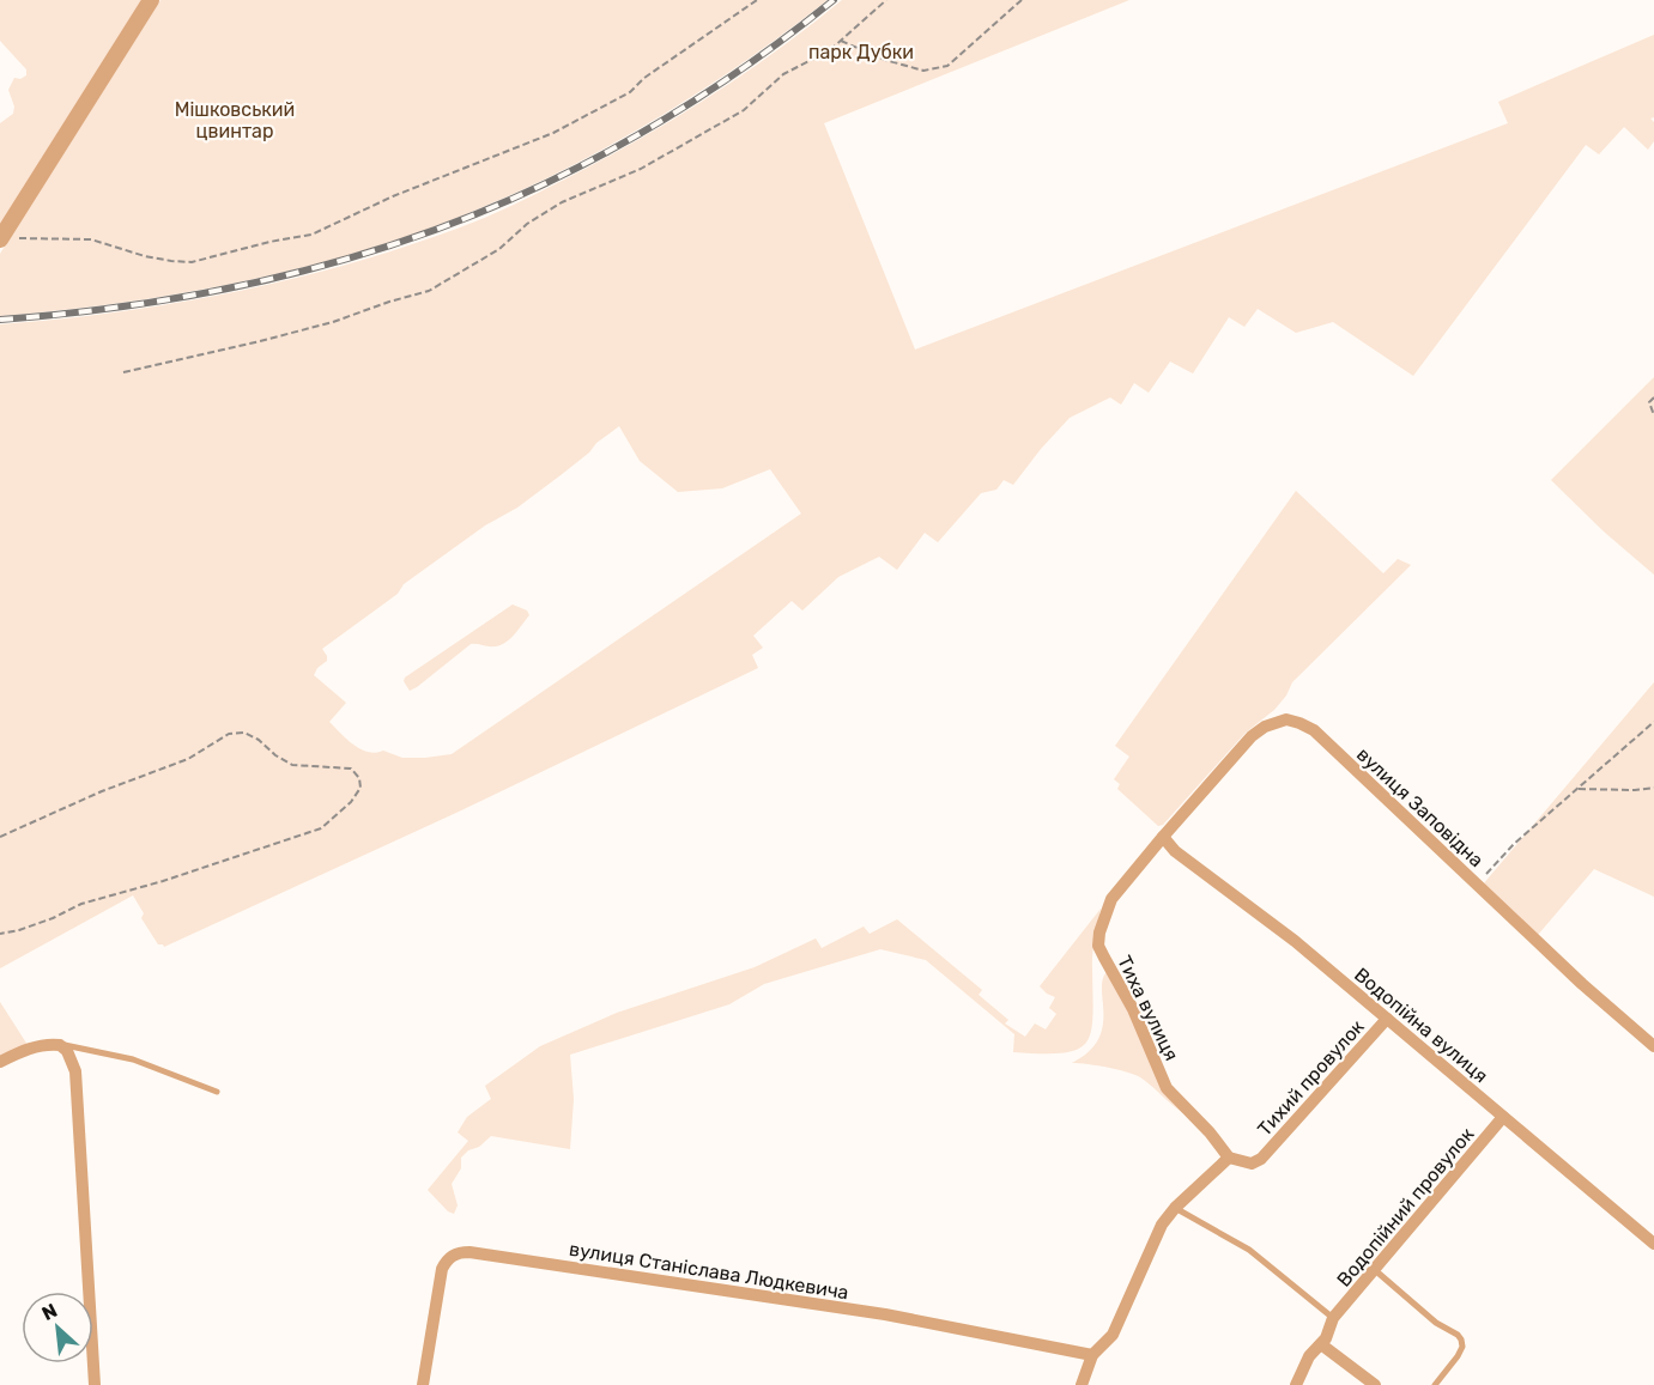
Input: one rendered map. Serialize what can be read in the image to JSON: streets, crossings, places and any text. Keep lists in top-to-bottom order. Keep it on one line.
{"streets":{"street":["вулиця Заповідна","Тиха вулиця","Водопійна вулиця","Тихий провулок","Водопійний провулок","вулиця Станіслава Людкевича"]},"crossings":[["вулиця Заповідна","Тиха вулиця"],["вулиця Заповідна","Водопійна вулиця"],["Тиха вулиця","Водопійна вулиця"],["Тиха вулиця","Тихий провулок"],["Водопійна вулиця","Тихий провулок"],["Водопійна вулиця","Водопійний провулок"]],"parks":["парк Дубки","Мішковський цвинтар"],"north":"top left"}
